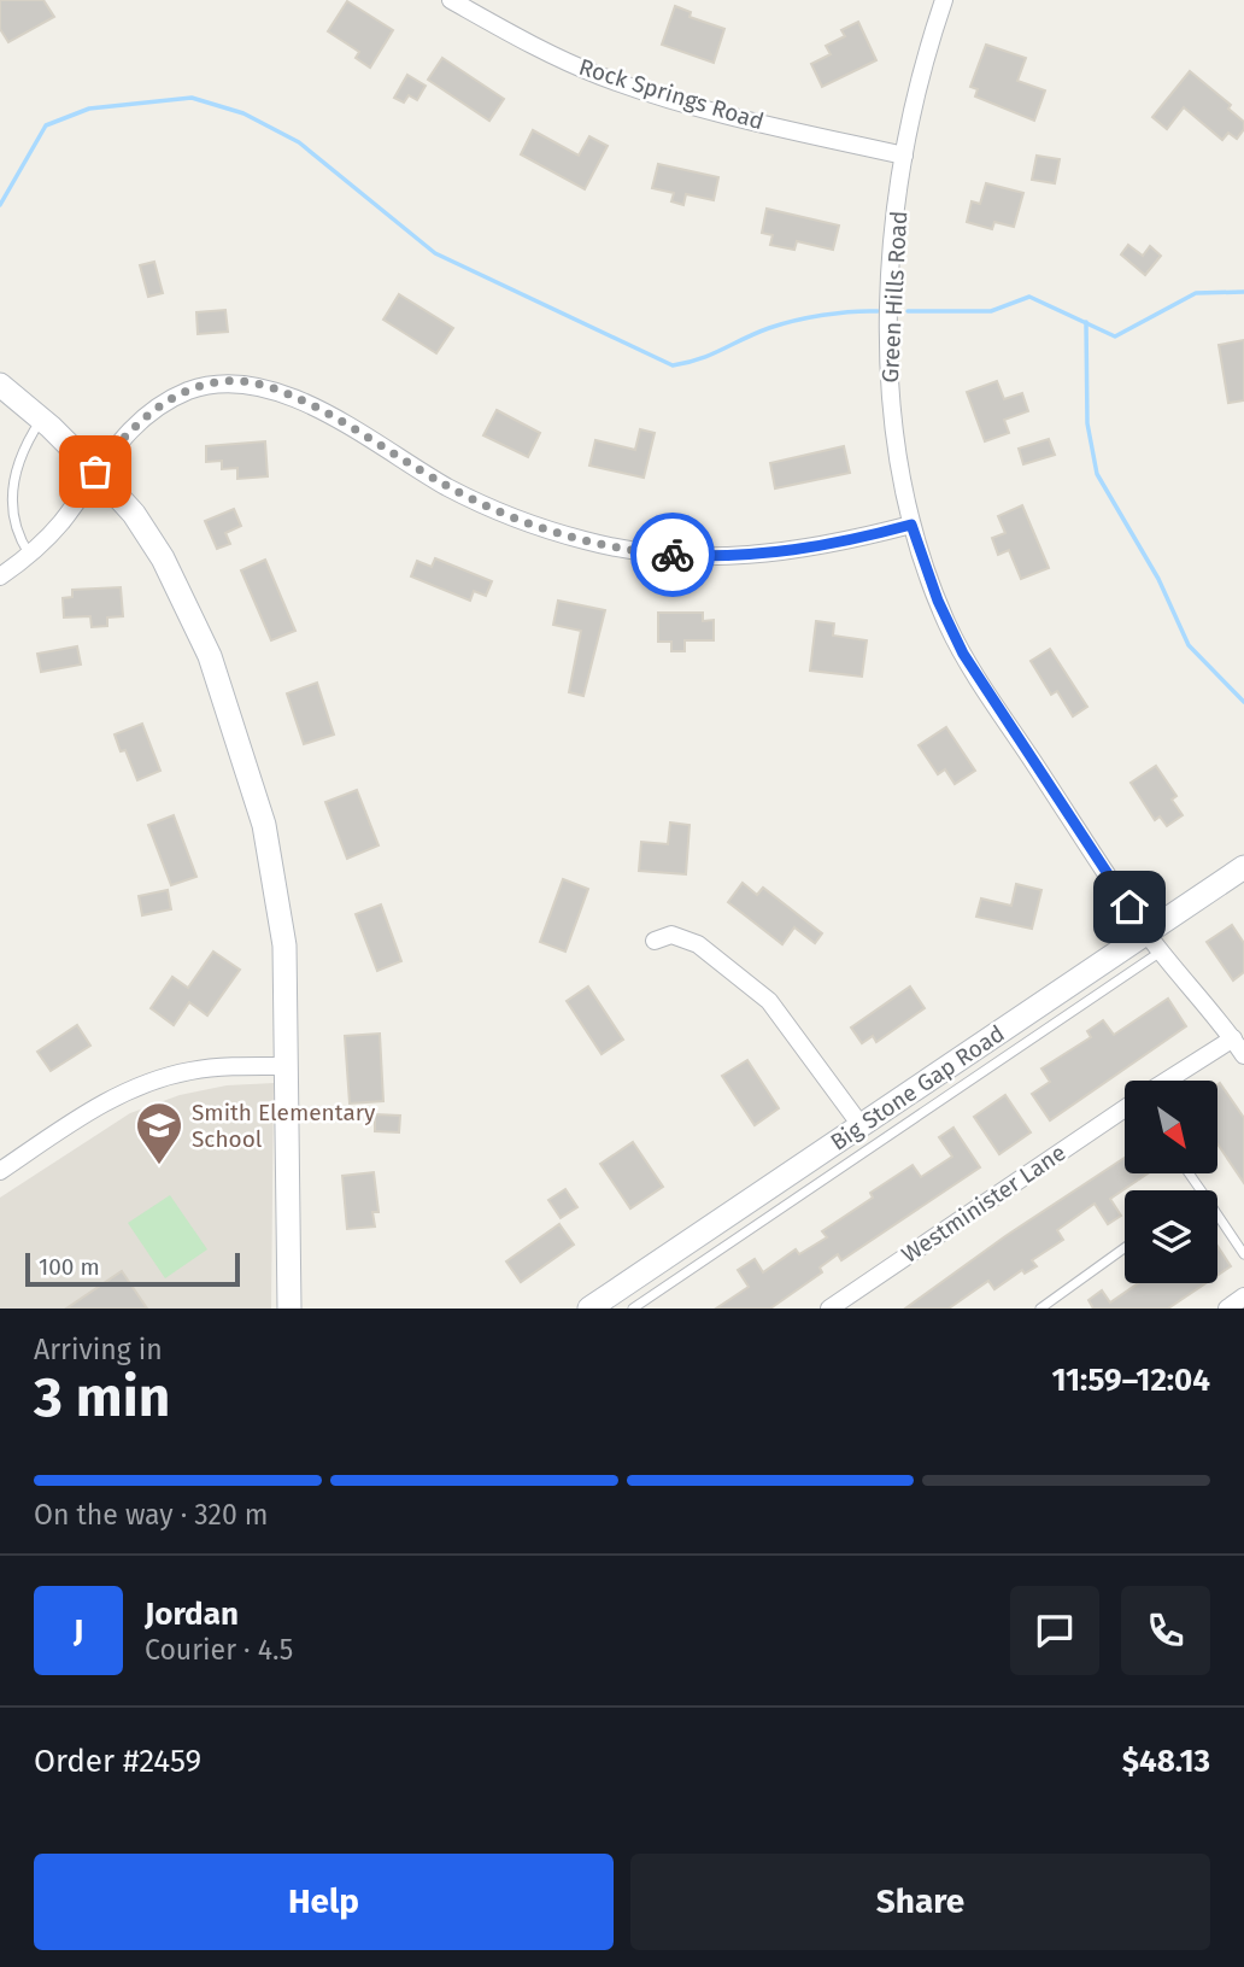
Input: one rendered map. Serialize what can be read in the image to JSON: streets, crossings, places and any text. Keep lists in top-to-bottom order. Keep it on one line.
{"streets":{"street":["Rock Springs Road","Green Hills Road","Big Stone Gap Road","Westminister Lane"]},"crossings":[["Rock Springs Road","Green Hills Road"],["Green Hills Road","Big Stone Gap Road"],["Green Hills Road","Westminister Lane"]],"places":{"school or university":["Smith Elementary School"]},"scale_bar":"100 m","north":"bottom right","page":{"scale":"100 m","heading":["3 min","Arriving in","11:59–12:04"],"panel":["Jordan","Courier · 4.5","Order #2459","$48.13"],"bar":"On the way · 320 m","round":"J","buttons":["Help","Share"]}}
